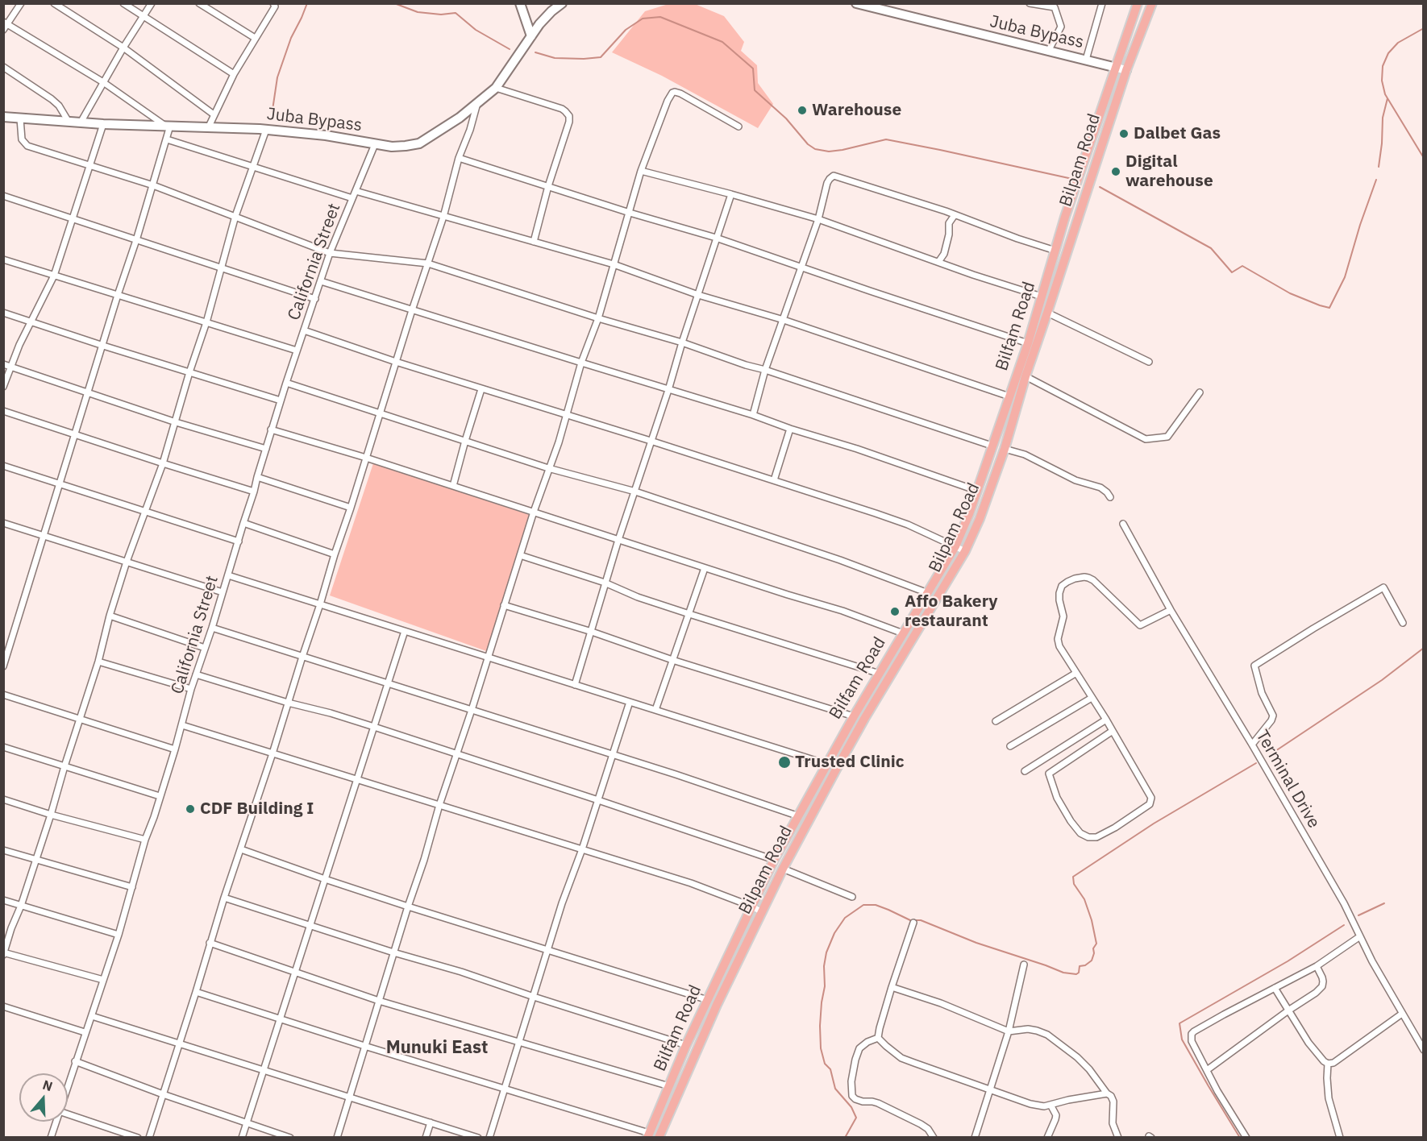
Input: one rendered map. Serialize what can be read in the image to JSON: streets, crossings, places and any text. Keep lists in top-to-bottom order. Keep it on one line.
{"streets":{"main road":["Juba Bypass","Bilpam Road","Bilfam Road"],"street":["California Street","Terminal Drive"]},"crossings":[["Juba Bypass","Bilpam Road"],["Juba Bypass","California Street"]],"districts":["Munuki East"],"places":["Warehouse","Dalbet Gas","Digital warehouse","Affo Bakery restaurant","Trusted Clinic","CDF Building I"],"north":"top"}
